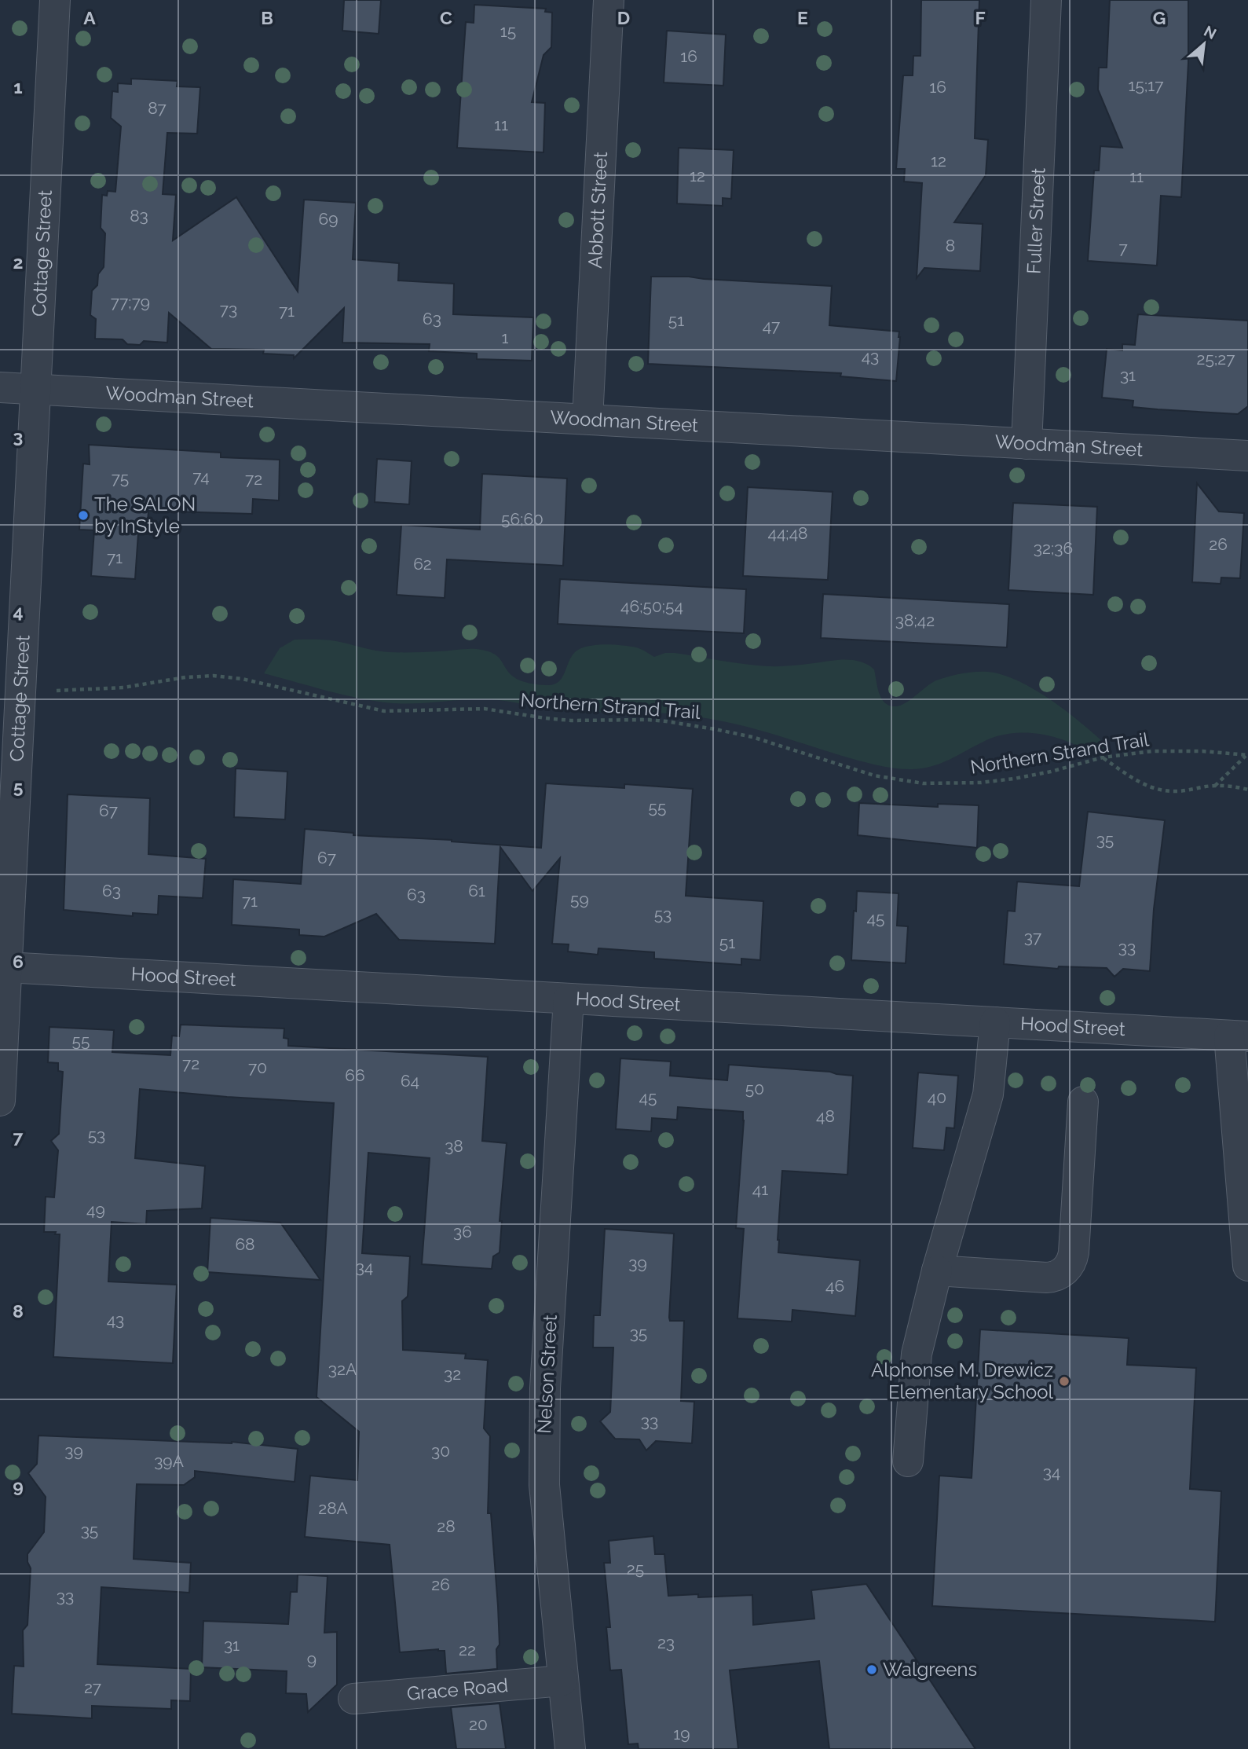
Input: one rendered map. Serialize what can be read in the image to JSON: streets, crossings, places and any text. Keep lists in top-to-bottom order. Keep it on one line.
{"streets":{"street":["Abbott Street","Fuller Street","Cottage Street","Woodman Street","Hood Street","Nelson Street","Grace Road"],"path":["Northern Strand Trail"]},"crossings":[["Abbott Street","Woodman Street"],["Fuller Street","Woodman Street"],["Cottage Street","Woodman Street"],["Cottage Street","Hood Street"],["Hood Street","Nelson Street"],["Nelson Street","Grace Road"]],"places":["The SALON by InStyle","Alphonse M. Drewicz Elementary School","Walgreens"],"house_numbers":["15","16","15;17","16","87","11","12","12","11","83","69","8","7","77;79","73","71","63","51","47","1","43","25;27","31","74","75","72","56;60","44;48","26","32;36","71","62","46;50;54","38;42","55","67","35","67","63","61","63","59","71","53","45","37","51","33","55","72","70","66","64","50","45","40","48","53","38","41","49","36","68","39","34","46","43","35","32A","32","33","39","30","39A","34","28A","28","35","25","26","33","23","31","22","9","27","20","19"],"north":"top right","grid":{"columns":["A","B","C","D","E","F","G"],"rows":["1","2","3","4","5","6","7","8","9"]}}
